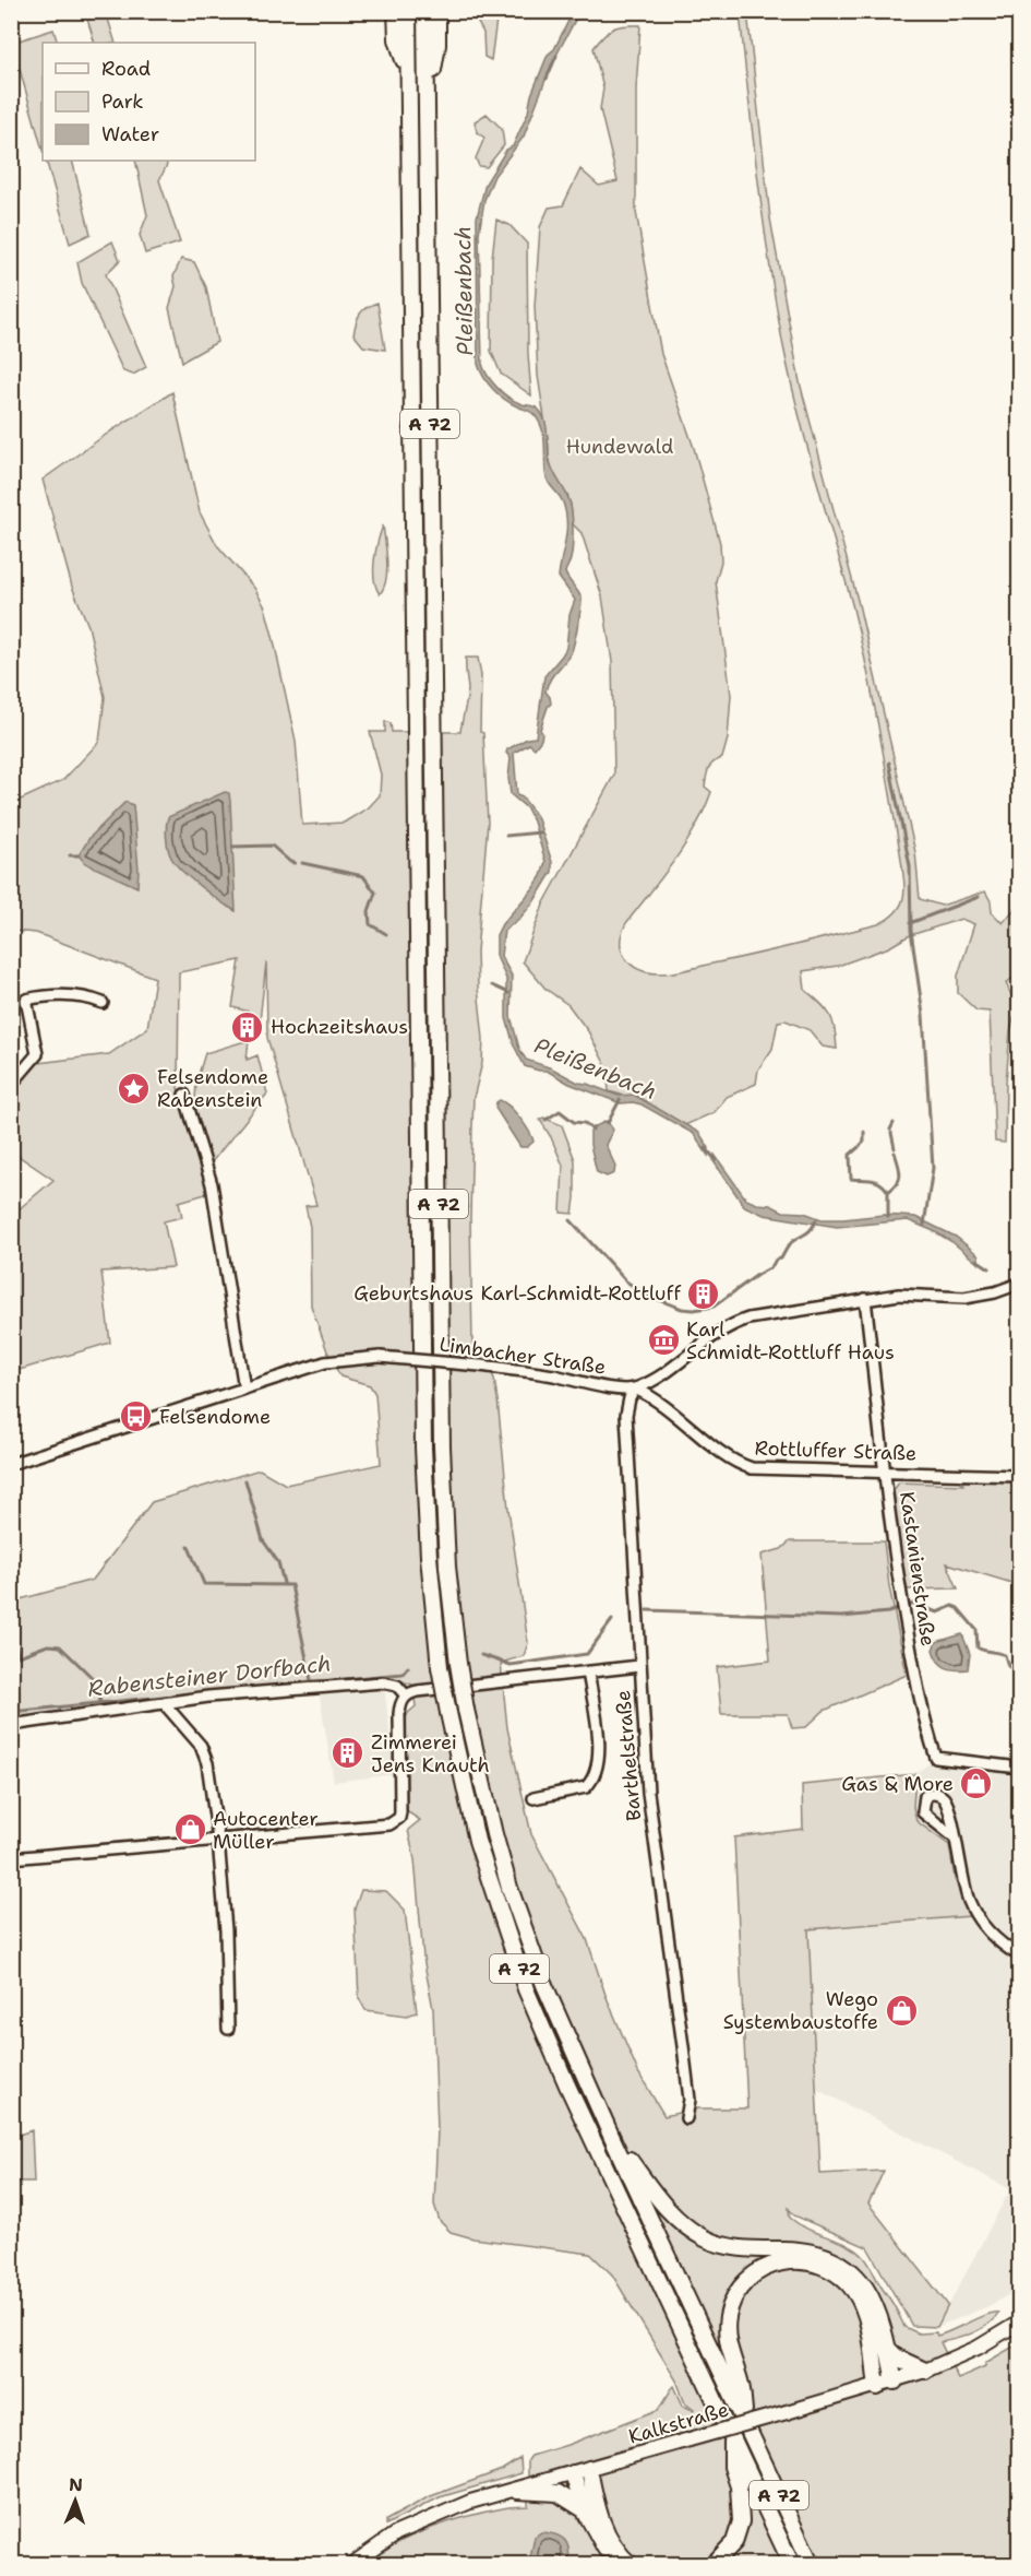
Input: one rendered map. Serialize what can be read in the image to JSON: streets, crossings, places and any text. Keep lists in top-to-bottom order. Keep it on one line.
{"streets":{"highway":["A 72"],"main road":["Kalkstraße"],"street":["Limbacher Straße","Rottluffer Straße","Kastanienstraße","Barthelstraße"]},"crossings":[["Limbacher Straße","Rottluffer Straße"],["Limbacher Straße","Barthelstraße"],["Rottluffer Straße","Kastanienstraße"],["Rottluffer Straße","Barthelstraße"]],"water":["Pleißenbach","Rabensteiner Dorfbach"],"parks":["Hundewald"],"places":{"building":["Hochzeitshaus","Geburtshaus Karl-Schmidt-Rottluff","Zimmerei Jens Knauth"],"place":["Felsendome Rabenstein"],"museum":["Karl Schmidt-Rottluff Haus"],"bus stop":["Felsendome"],"shop":["Gas & More","Autocenter Müller","Wego Systembaustoffe"]},"legend":["Road","Park","Water"],"north":"top"}
